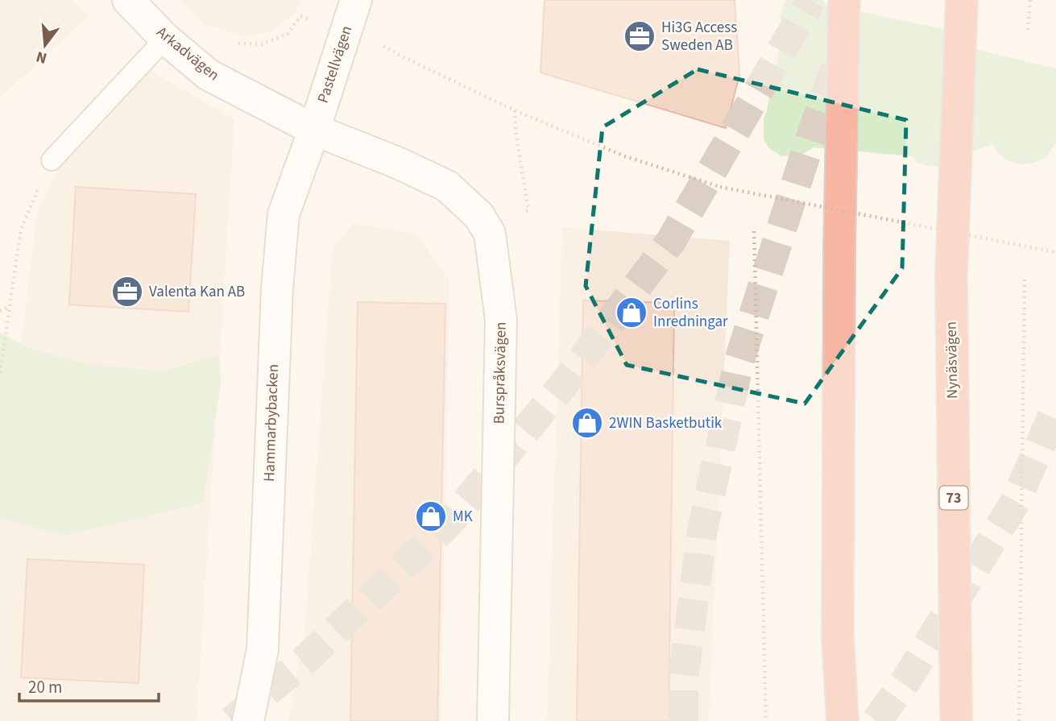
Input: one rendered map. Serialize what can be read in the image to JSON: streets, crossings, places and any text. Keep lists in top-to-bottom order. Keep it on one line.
{"streets":{"highway":["Nynäsvägen","73"],"street":["Arkadvägen","Pastellvägen","Burspråksvägen","Hammarbybacken"]},"crossings":[["Arkadvägen","Pastellvägen"],["Arkadvägen","Burspråksvägen"],["Arkadvägen","Hammarbybacken"],["Pastellvägen","Burspråksvägen"],["Pastellvägen","Hammarbybacken"],["Burspråksvägen","Hammarbybacken"]],"places":{"office":["Hi3G Access Sweden AB","Valenta Kan AB"],"shop":["Corlins Inredningar","2WIN Basketbutik","MK"]},"scale_bar":"20 m","north":"bottom"}
